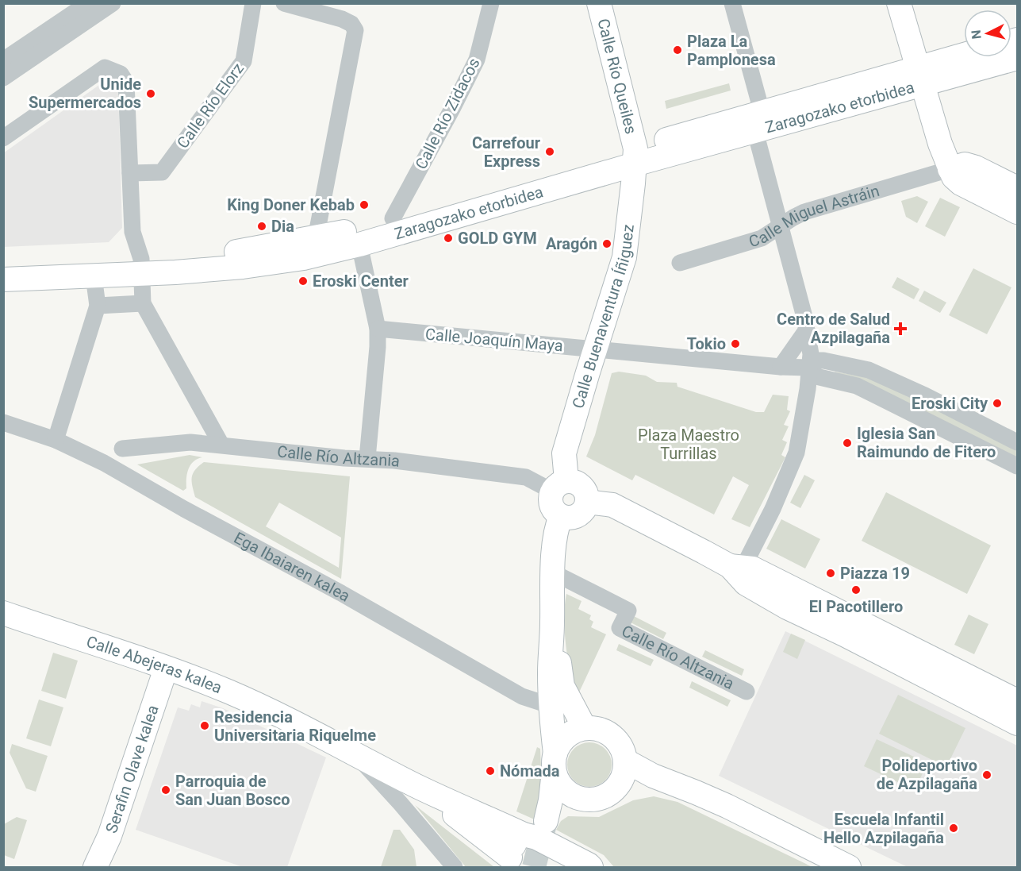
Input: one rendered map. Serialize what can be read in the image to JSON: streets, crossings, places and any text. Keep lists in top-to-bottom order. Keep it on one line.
{"streets":{"street":["Calle Río Queiles","Calle Río Elorz","Zaragozako etorbidea","Calle Río Zidacos","Calle Miguel Astráin","Calle Buenaventura Íñiguez","Calle Joaquín Maya","Calle Río Altzania","Ega Ibaiaren kalea","Calle Abejeras kalea","Serafin Olave kalea"]},"crossings":[["Calle Río Queiles","Zaragozako etorbidea"],["Calle Río Queiles","Calle Buenaventura Íñiguez"],["Zaragozako etorbidea","Calle Río Zidacos"],["Zaragozako etorbidea","Calle Buenaventura Íñiguez"],["Calle Buenaventura Íñiguez","Calle Joaquín Maya"],["Calle Buenaventura Íñiguez","Calle Río Altzania"],["Calle Abejeras kalea","Serafin Olave kalea"]],"parks":["Plaza Maestro Turrillas"],"places":{"other":["Plaza La Pamplonesa","Unide Supermercados","Carrefour Express","King Doner Kebab","Dia","GOLD GYM","Aragón","Eroski Center","Tokio","Eroski City","Iglesia San Raimundo de Fitero","Piazza 19","El Pacotillero","Residencia Universitaria Riquelme","Nómada","Polideportivo de Azpilagaña","Parroquia de San Juan Bosco","Escuela Infantil Hello Azpilagaña"],"health":["Centro de Salud Azpilagaña"]},"north":"left"}
